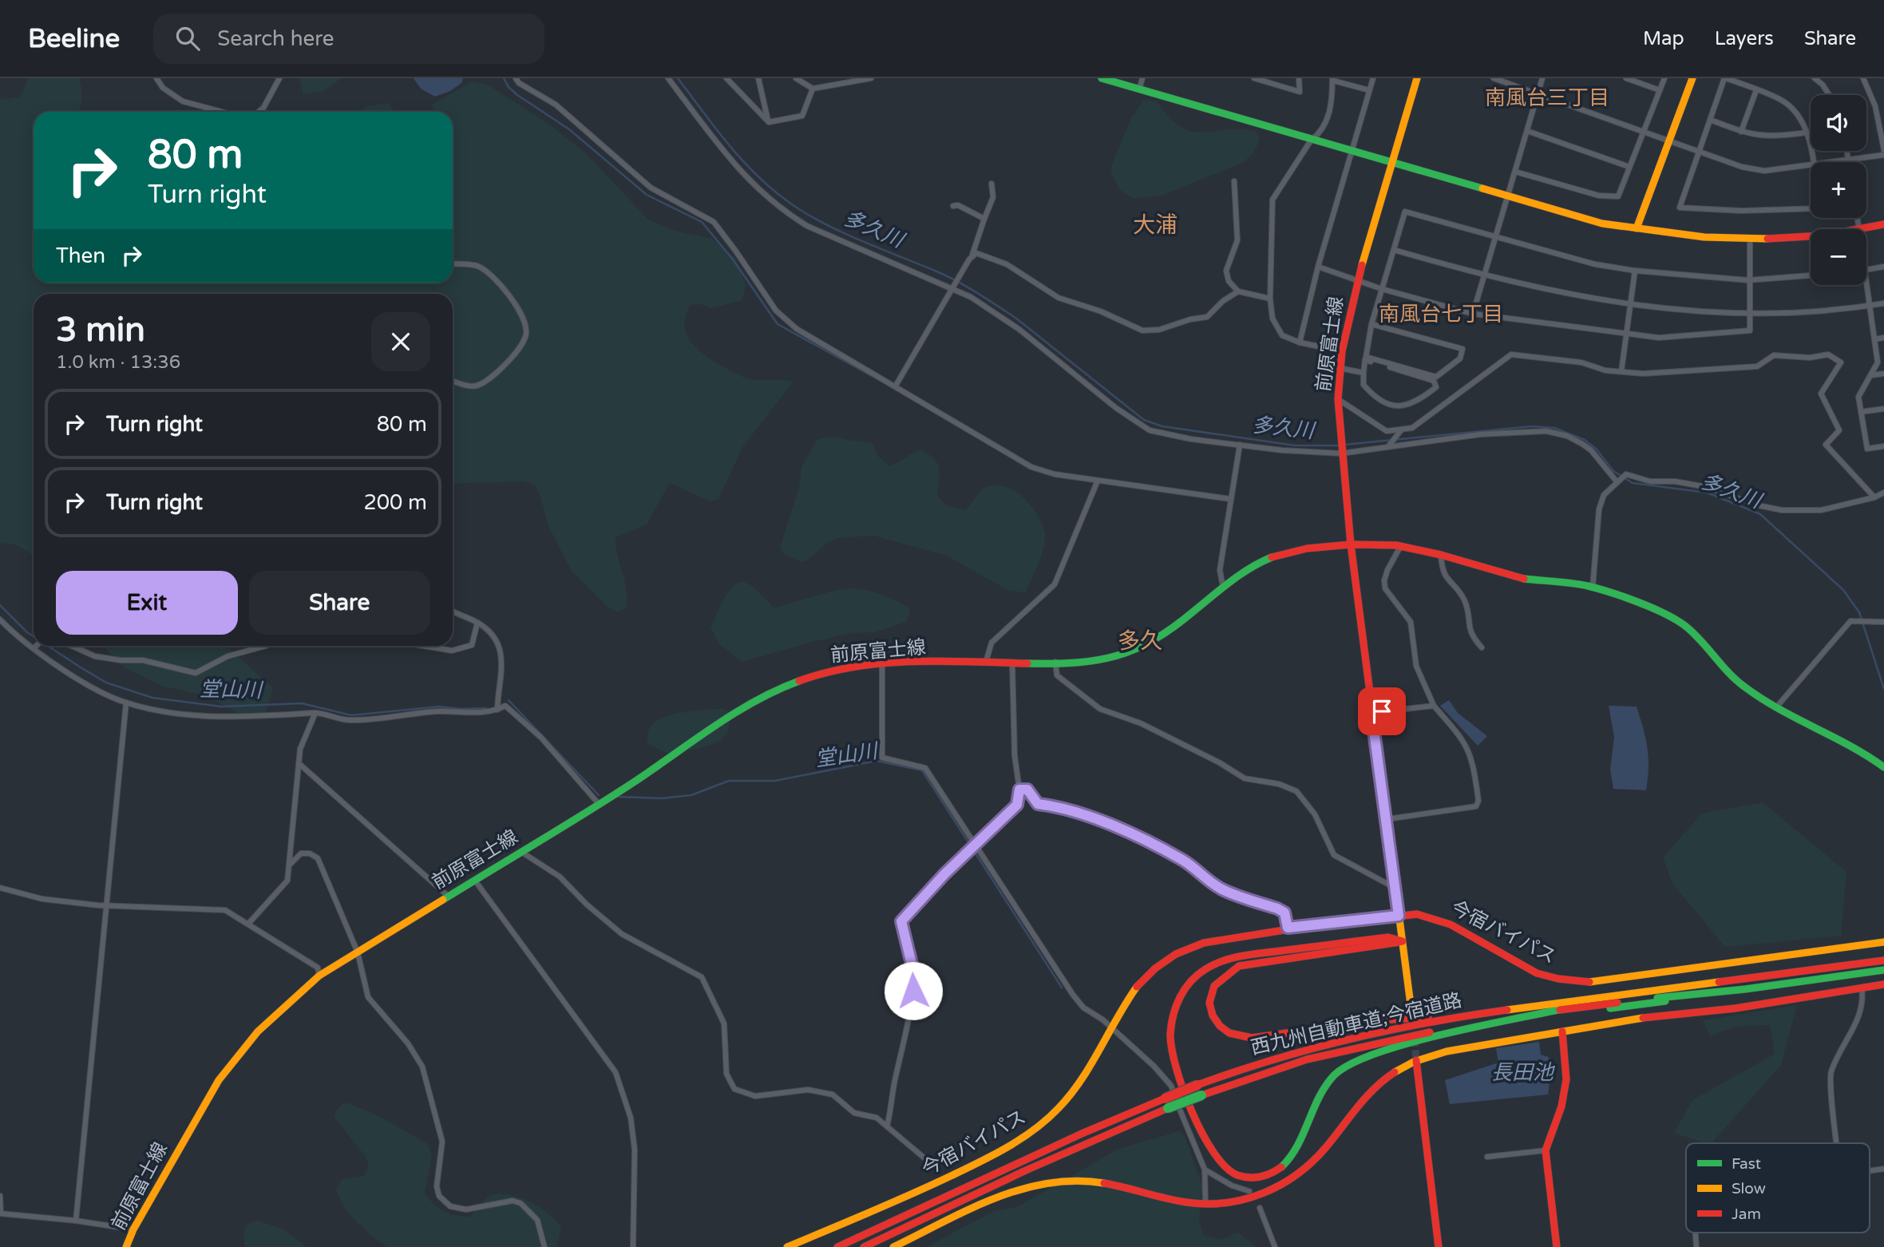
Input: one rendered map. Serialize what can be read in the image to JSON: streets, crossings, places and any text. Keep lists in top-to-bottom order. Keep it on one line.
{"streets":{"main road":["前原富士線","今宿バイパス","西九州自動車道;今宿道路"]},"districts":["南風台三丁目","大浦","南風台七丁目","多久"],"water":["多久川","堂山川","長田池"],"legend":["Fast","Slow","Jam"],"page":{"header":"Beeline","search":"Search here","nav":["Map","Layers","Share"],"map_buttons":["+","−"],"turn":["80 m","Turn right"],"then":"Then","heading":["3 min","1.0 km · 13:36"],"list":[{"name":"Turn right","value":"80 m"},{"name":"Turn right","value":"200 m"}],"buttons":["Exit","Share"]}}
